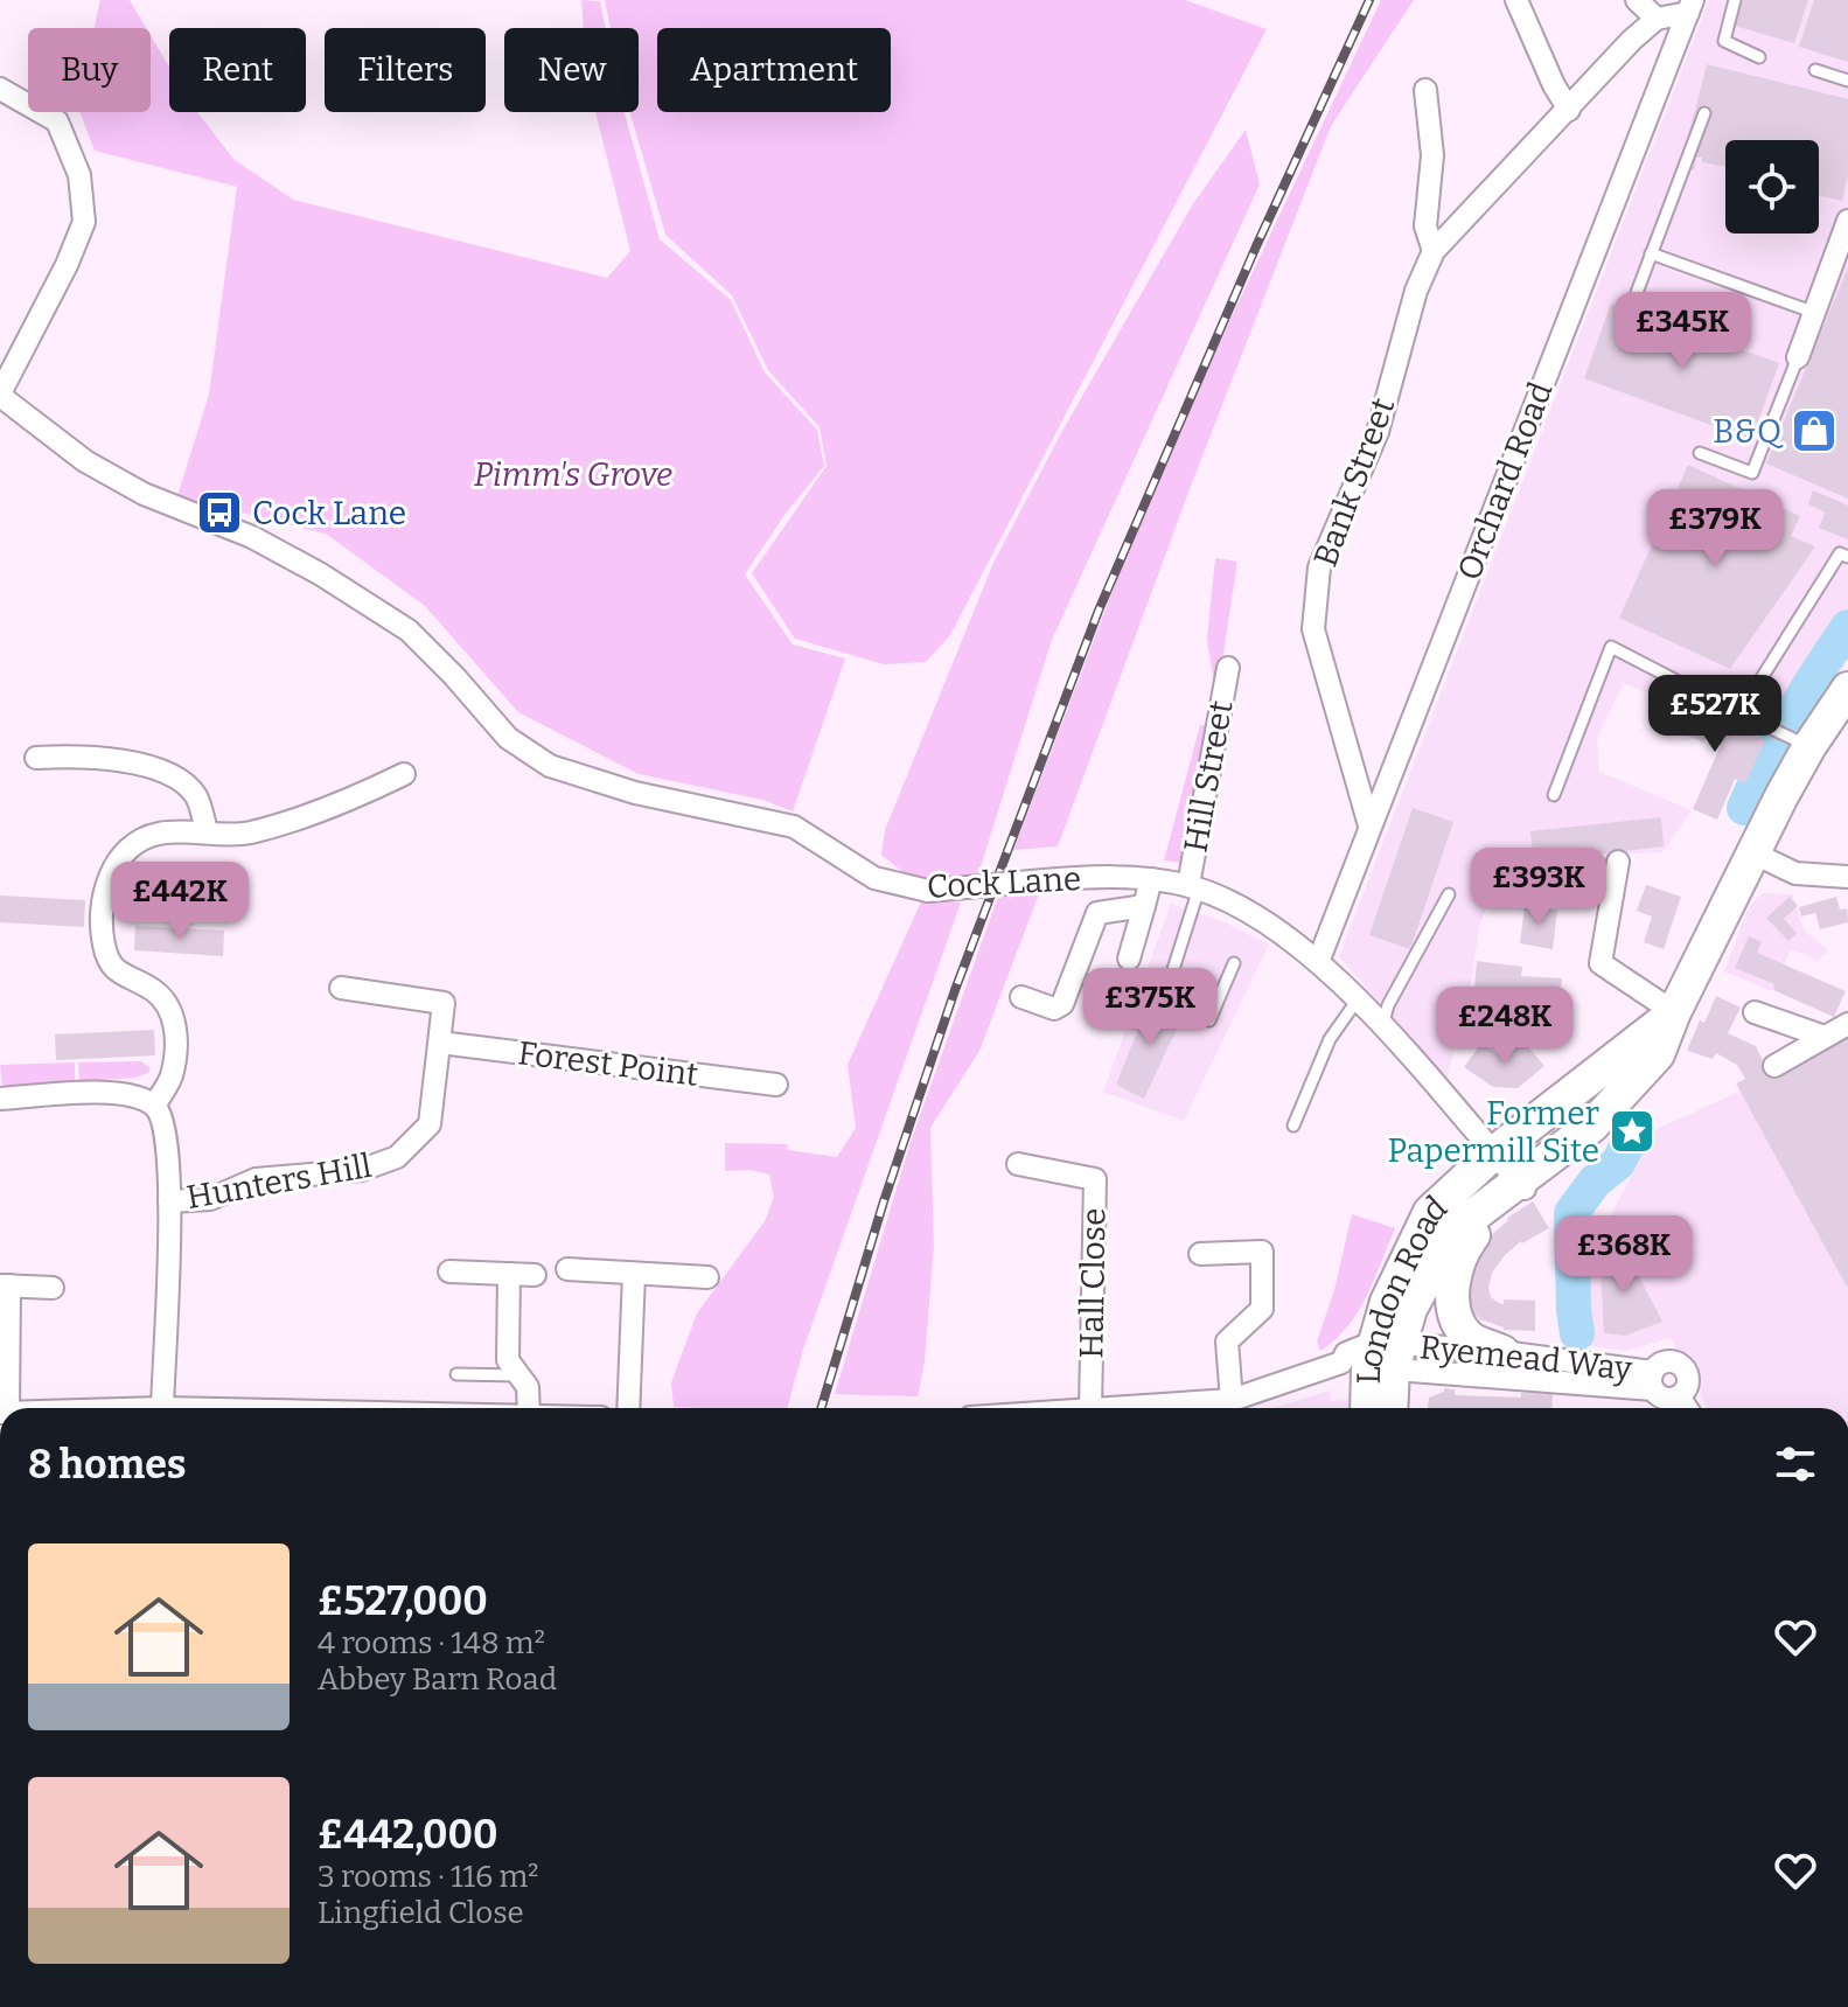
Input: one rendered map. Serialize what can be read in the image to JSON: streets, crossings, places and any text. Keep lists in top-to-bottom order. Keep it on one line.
{"streets":{"main road":["London Road"],"street":["Orchard Road","Bank Street","Hill Street","Cock Lane","Forest Point","Hunters Hill","Hall Close","Ryemead Way"]},"crossings":[["Orchard Road","Bank Street"],["Orchard Road","Cock Lane"],["Hill Street","Cock Lane"],["Cock Lane","London Road"],["Forest Point","Hunters Hill"],["London Road","Ryemead Way"]],"parks":["Pimm's Grove"],"places":{"shop":["B&Q"],"bus stop":["Cock Lane"],"place":["Former Papermill Site"]},"page":{"chip":["Buy","Rent","Filters","New","Apartment"],"price":["£345K","£379K","£527K","£393K","£442K","£375K","£248K","£368K"],"heading":"8 homes","list":[{"name":"£527,000","note":"4 rooms · 148 m² · Abbey Barn Road"},{"name":"£442,000","note":"3 rooms · 116 m² · Lingfield Close"}]}}
